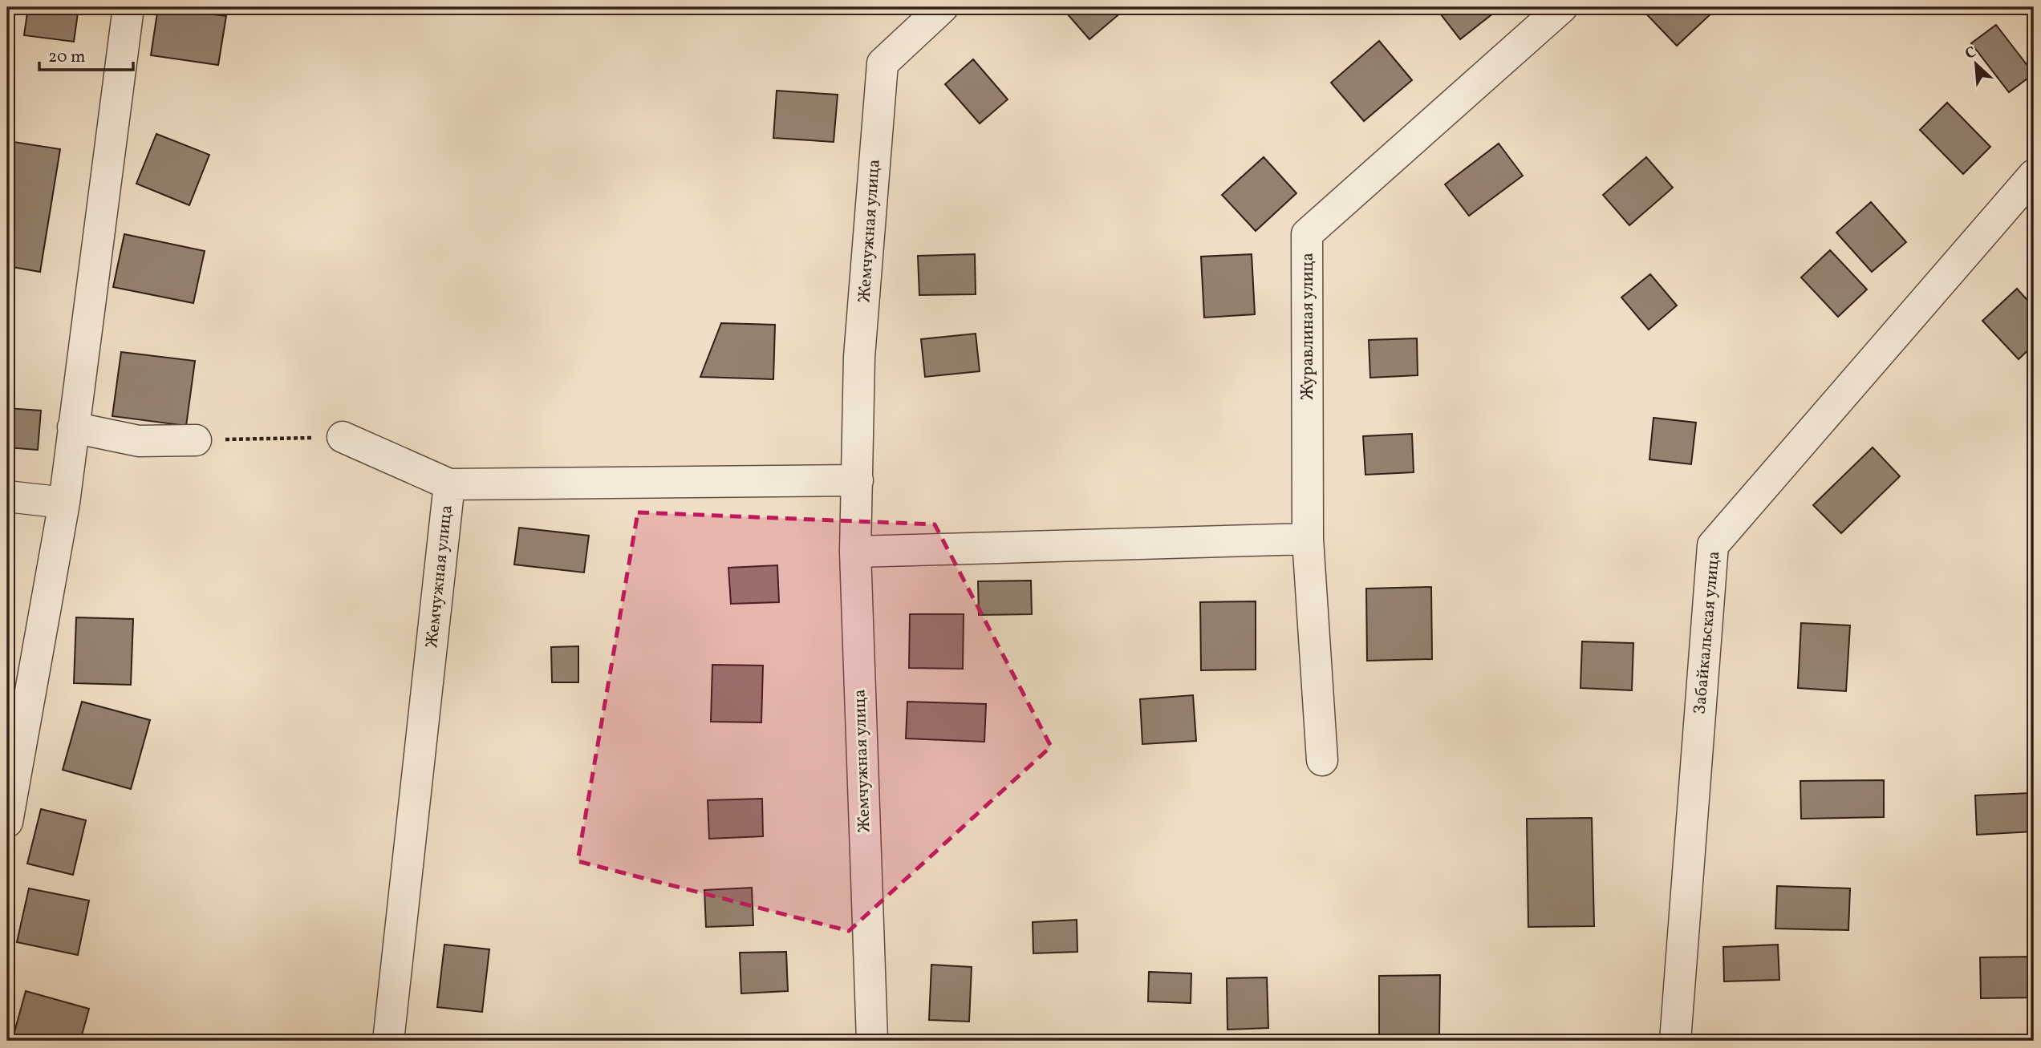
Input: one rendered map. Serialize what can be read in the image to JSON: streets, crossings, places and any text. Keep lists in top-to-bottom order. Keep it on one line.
{"streets":{"street":["Жемчужная улица","Журавлиная улица","Забайкальская улица"]},"scale_bar":"20 m","north":"top left"}
